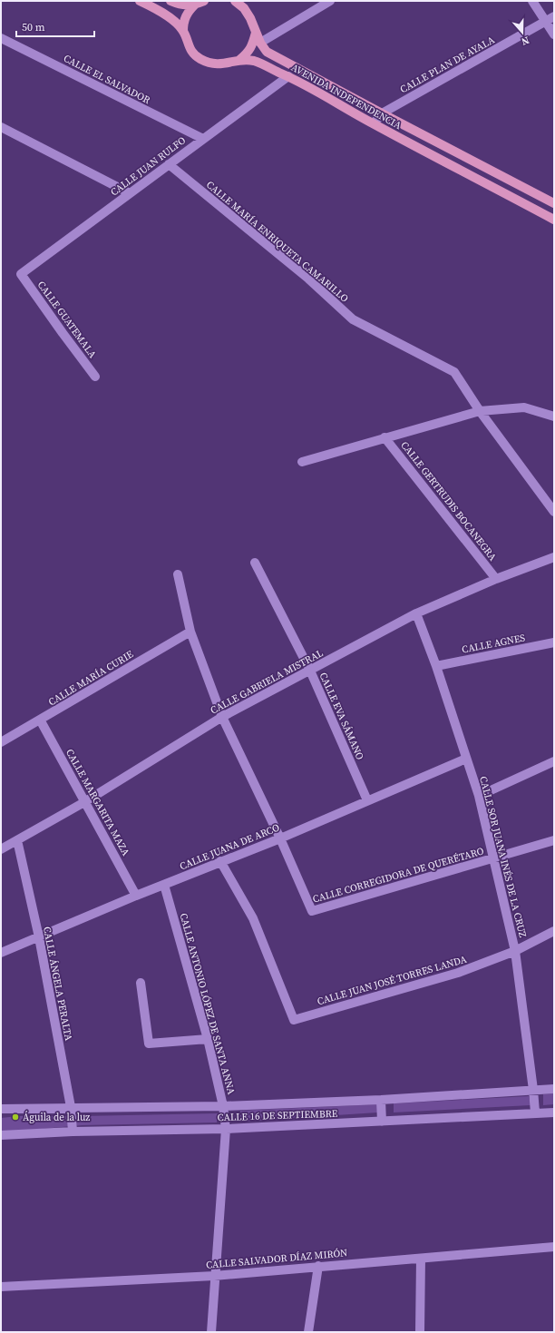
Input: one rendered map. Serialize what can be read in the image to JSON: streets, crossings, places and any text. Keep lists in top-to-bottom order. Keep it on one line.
{"streets":{"main road":["AVENIDA INDEPENDENCIA"],"street":["CALLE PLAN DE AYALA","CALLE EL SALVADOR","CALLE JUAN RULFO","CALLE MARÍA ENRIQUETA CAMARILLO","CALLE GUATEMALA","CALLE GERTRUDIS BOCANEGRA","CALLE AGNES","CALLE MARÍA CURIE","CALLE GABRIELA MISTRAL","CALLE EVA SÁMANO","CALLE MARGARITA MAZA","CALLE JUANA DE ARCO","CALLE SOR JUANA INÉS DE LA CRUZ","CALLE CORREGIDORA DE QUERÉTARO","CALLE JUAN JOSÉ TORRES LANDA","CALLE ÁNGELA PERALTA","CALLE ANTONIO LÓPEZ DE SANTA ANNA","CALLE 16 DE SEPTIEMBRE","CALLE SALVADOR DÍAZ MIRÓN"]},"crossings":[["CALLE PLAN DE AYALA","AVENIDA INDEPENDENCIA"],["CALLE EL SALVADOR","CALLE JUAN RULFO"],["AVENIDA INDEPENDENCIA","CALLE JUAN RULFO"],["CALLE JUAN RULFO","CALLE MARÍA ENRIQUETA CAMARILLO"],["CALLE JUAN RULFO","CALLE GUATEMALA"],["CALLE GERTRUDIS BOCANEGRA","CALLE GABRIELA MISTRAL"],["CALLE AGNES","CALLE SOR JUANA INÉS DE LA CRUZ"],["CALLE MARÍA CURIE","CALLE MARGARITA MAZA"],["CALLE GABRIELA MISTRAL","CALLE EVA SÁMANO"],["CALLE GABRIELA MISTRAL","CALLE MARGARITA MAZA"],["CALLE GABRIELA MISTRAL","CALLE SOR JUANA INÉS DE LA CRUZ"],["CALLE GABRIELA MISTRAL","CALLE ÁNGELA PERALTA"],["CALLE EVA SÁMANO","CALLE JUANA DE ARCO"],["CALLE MARGARITA MAZA","CALLE JUANA DE ARCO"],["CALLE JUANA DE ARCO","CALLE SOR JUANA INÉS DE LA CRUZ"],["CALLE JUANA DE ARCO","CALLE CORREGIDORA DE QUERÉTARO"],["CALLE JUANA DE ARCO","CALLE JUAN JOSÉ TORRES LANDA"],["CALLE JUANA DE ARCO","CALLE ÁNGELA PERALTA"],["CALLE JUANA DE ARCO","CALLE ANTONIO LÓPEZ DE SANTA ANNA"],["CALLE SOR JUANA INÉS DE LA CRUZ","CALLE CORREGIDORA DE QUERÉTARO"],["CALLE SOR JUANA INÉS DE LA CRUZ","CALLE JUAN JOSÉ TORRES LANDA"],["CALLE SOR JUANA INÉS DE LA CRUZ","CALLE 16 DE SEPTIEMBRE"],["CALLE ÁNGELA PERALTA","CALLE 16 DE SEPTIEMBRE"],["CALLE ANTONIO LÓPEZ DE SANTA ANNA","CALLE 16 DE SEPTIEMBRE"],["CALLE ANTONIO LÓPEZ DE SANTA ANNA","CALLE SALVADOR DÍAZ MIRÓN"]],"places":["Águila de la luz"],"scale_bar":"50 m","north":"bottom"}
